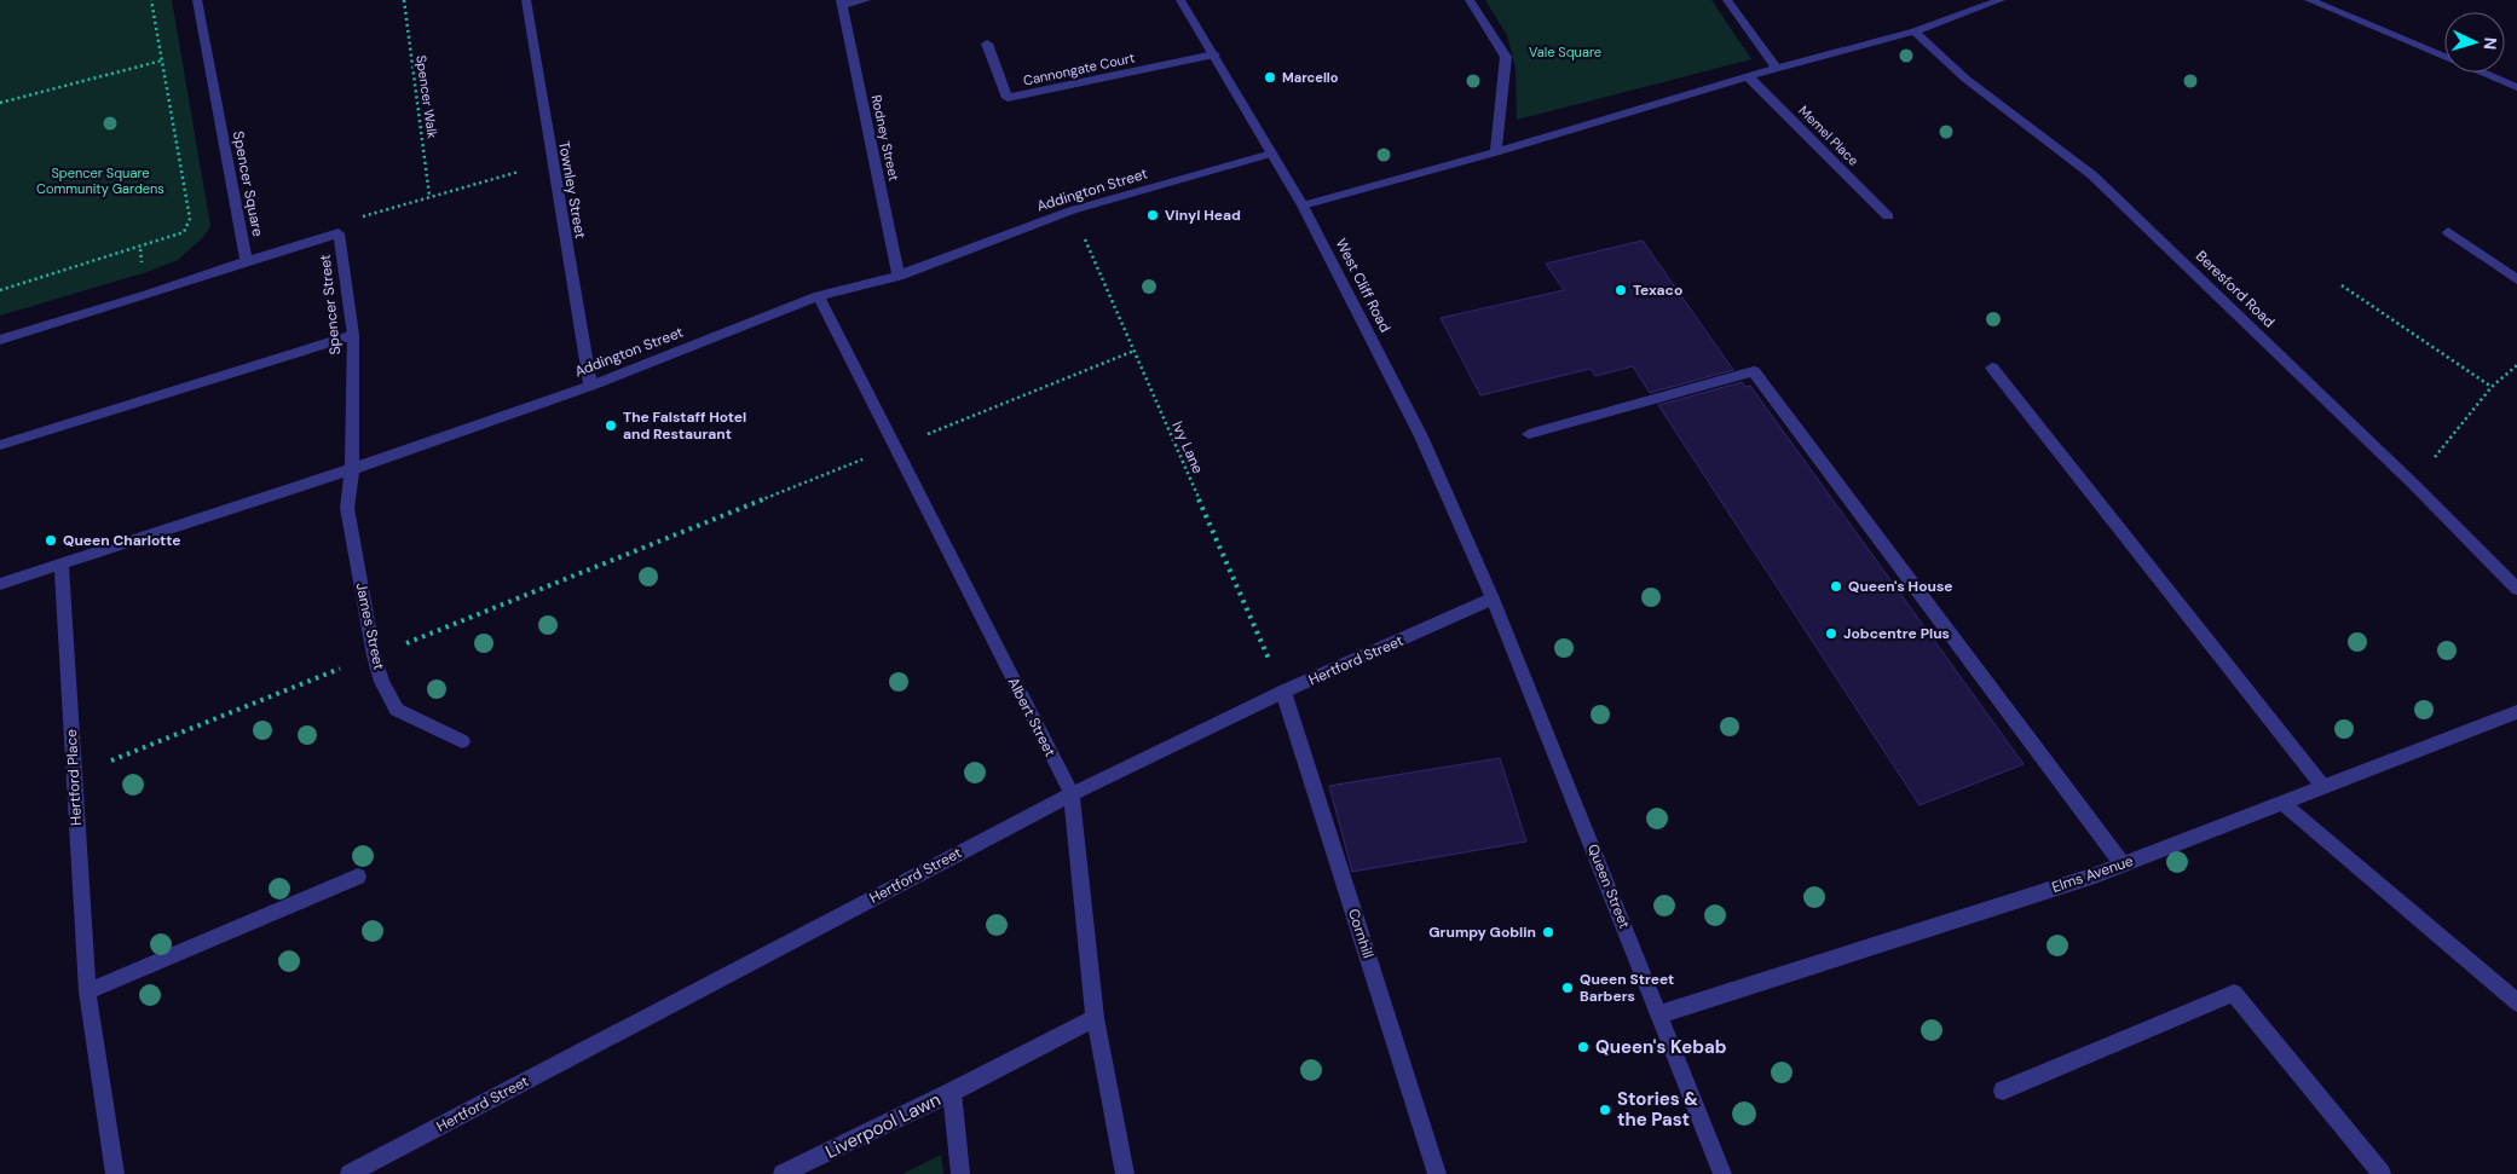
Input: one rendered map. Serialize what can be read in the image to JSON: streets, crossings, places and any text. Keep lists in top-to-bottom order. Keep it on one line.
{"streets":{"street":["Cannongate Court","Memel Place","Rodney Street","Spencer Square","Townley Street","Addington Street","West Cliff Road","Beresford Road","Spencer Street","James Street","Hertford Street","Albert Street","Hertford Place","Elms Avenue","Queen Street","Cornhill","Liverpool Lawn"],"path":["Spencer Walk","Ivy Lane"]},"crossings":[["Cannongate Court","West Cliff Road"],["Rodney Street","Addington Street"],["Spencer Square","Spencer Street"],["Townley Street","Addington Street"],["Addington Street","West Cliff Road"],["Addington Street","Spencer Street"],["Addington Street","Ivy Lane"],["Addington Street","James Street"],["Addington Street","Albert Street"],["Addington Street","Hertford Place"],["West Cliff Road","Hertford Street"],["West Cliff Road","Queen Street"],["Spencer Street","James Street"],["Ivy Lane","Hertford Street"],["Ivy Lane","Cornhill"],["Hertford Street","Albert Street"],["Hertford Street","Queen Street"],["Hertford Street","Cornhill"],["Albert Street","Liverpool Lawn"],["Elms Avenue","Queen Street"]],"parks":["Vale Square","Spencer Square Community Gardens"],"places":["Marcello","Vinyl Head","Texaco","The Falstaff Hotel and Restaurant","Queen Charlotte","Queen's House","Jobcentre Plus","Grumpy Goblin","Queen Street Barbers","Queen's Kebab","Stories & the Past"],"north":"right"}
